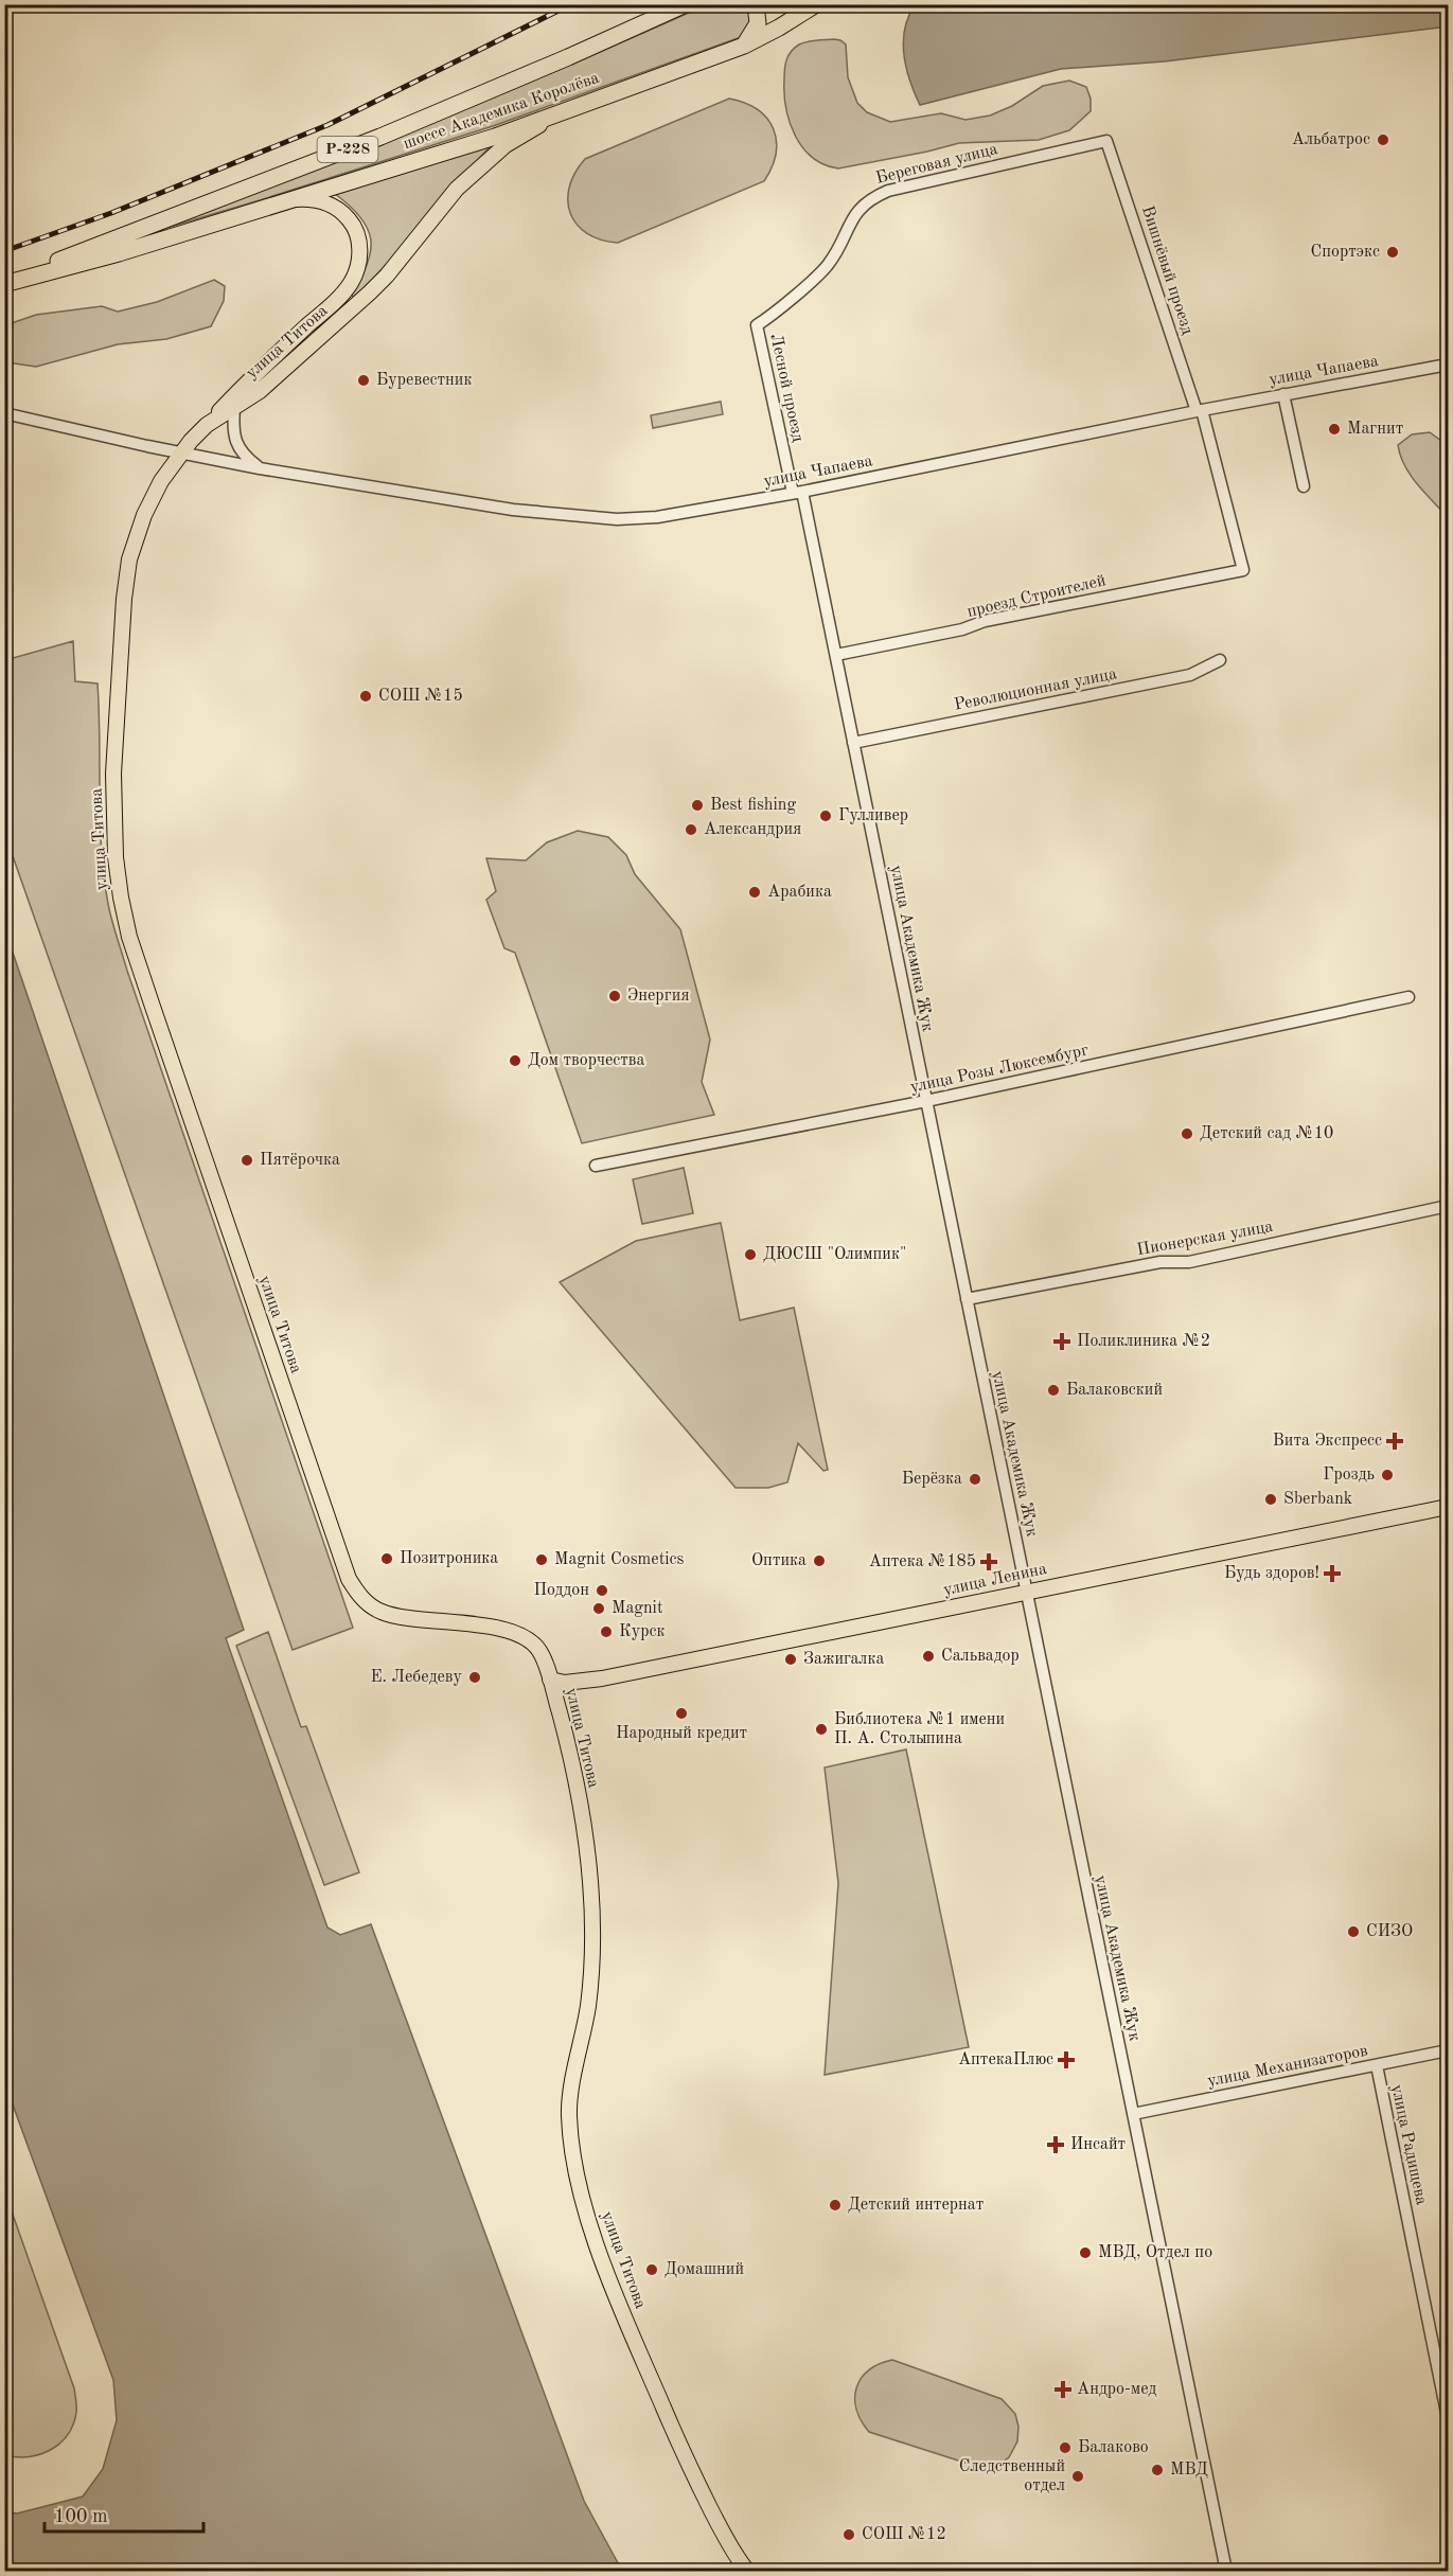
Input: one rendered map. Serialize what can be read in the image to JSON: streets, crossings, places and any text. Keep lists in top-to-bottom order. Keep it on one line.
{"streets":{"highway":["шоссе Академика Королёва","Р-228"],"main road":["улица Титова","улица Ленина"],"street":["Береговая улица","Вишнёвый проезд","улица Чапаева","Лесной проезд","проезд Строителей","Революционная улица","улица Академика Жук","улица Розы Люксембург","Пионерская улица","улица Механизаторов","улица Радищева"]},"crossings":[["шоссе Академика Королёва","улица Титова"],["Береговая улица","Вишнёвый проезд"],["Береговая улица","Лесной проезд"],["Вишнёвый проезд","улица Чапаева"],["Вишнёвый проезд","проезд Строителей"],["улица Титова","улица Чапаева"],["улица Титова","улица Ленина"],["улица Чапаева","Лесной проезд"],["улица Чапаева","улица Академика Жук"],["Лесной проезд","улица Академика Жук"],["проезд Строителей","улица Академика Жук"],["Революционная улица","улица Академика Жук"],["улица Академика Жук","улица Розы Люксембург"],["улица Академика Жук","Пионерская улица"],["улица Академика Жук","улица Ленина"],["улица Академика Жук","улица Механизаторов"],["улица Механизаторов","улица Радищева"]],"places":{"other":["Альбатрос","Спортэкс","Буревестник","Магнит","СОШ №15","Best fishing","Гулливер","Александрия","Арабика","Энергия","Дом творчества","Детский сад №10","Пятёрочка","ДЮСШ \"Олимпик\"","Балаковский","Гроздь","Берёзка","Sberbank","Позитроника","Magnit Cosmetics","Оптика","Поддон","Magnit","Курск","Сальвадор","Зажигалка","Е. Лебедеву","Народный кредит","Библиотека №1 имени П. А. Столыпина","СИЗО","Детский интернат","МВД, Отдел по","Домашний","Балаково","МВД","Следственный отдел","СОШ №12"],"health":["Поликлиника №2","Вита Экспресс","Аптека №185","Будь здоров!","АптекаПлюс","Инсайт","Андро-мед"]},"scale_bar":"100 m"}
